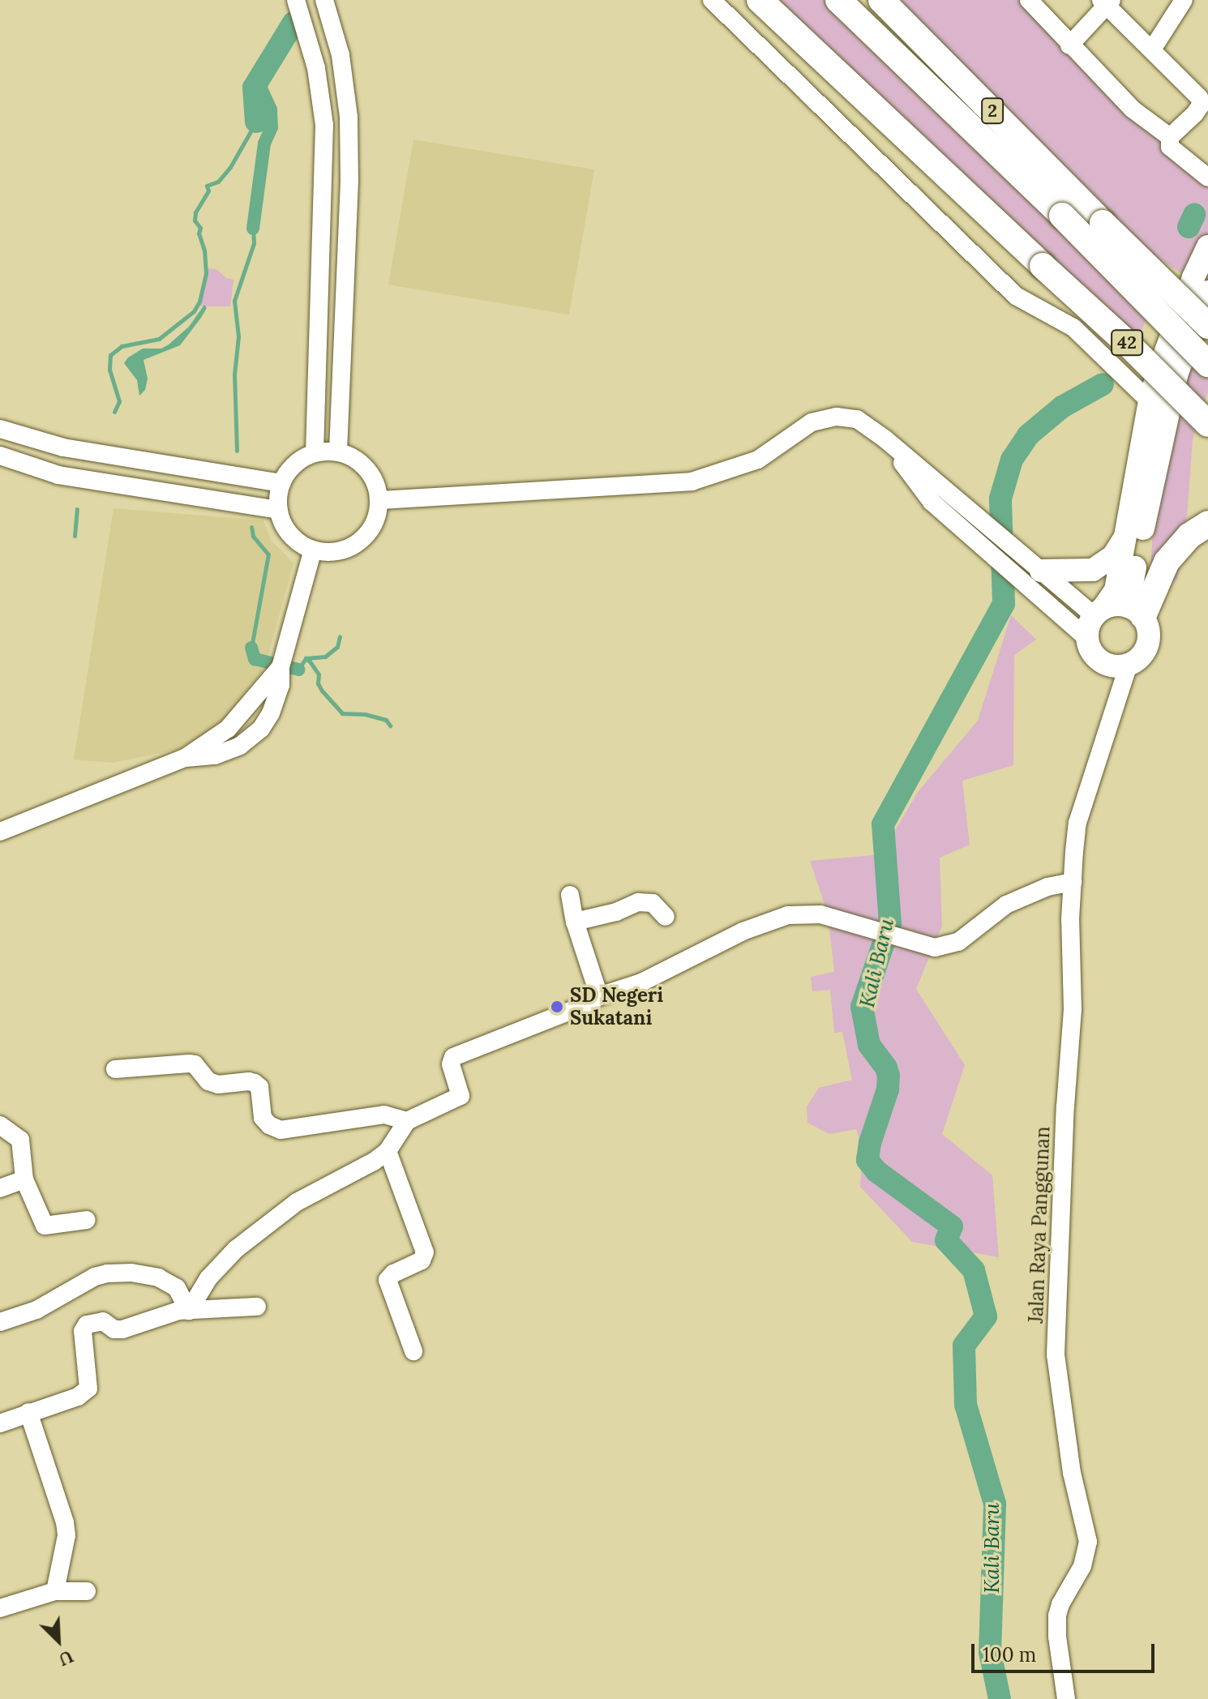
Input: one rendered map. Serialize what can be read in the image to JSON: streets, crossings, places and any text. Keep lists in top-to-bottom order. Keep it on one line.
{"streets":{"highway":["2","42"],"street":["Jalan Raya Panggunan"]},"water":["Kali Baru"],"places":["SD Negeri Sukatani"],"scale_bar":"100 m","north":"bottom right"}
